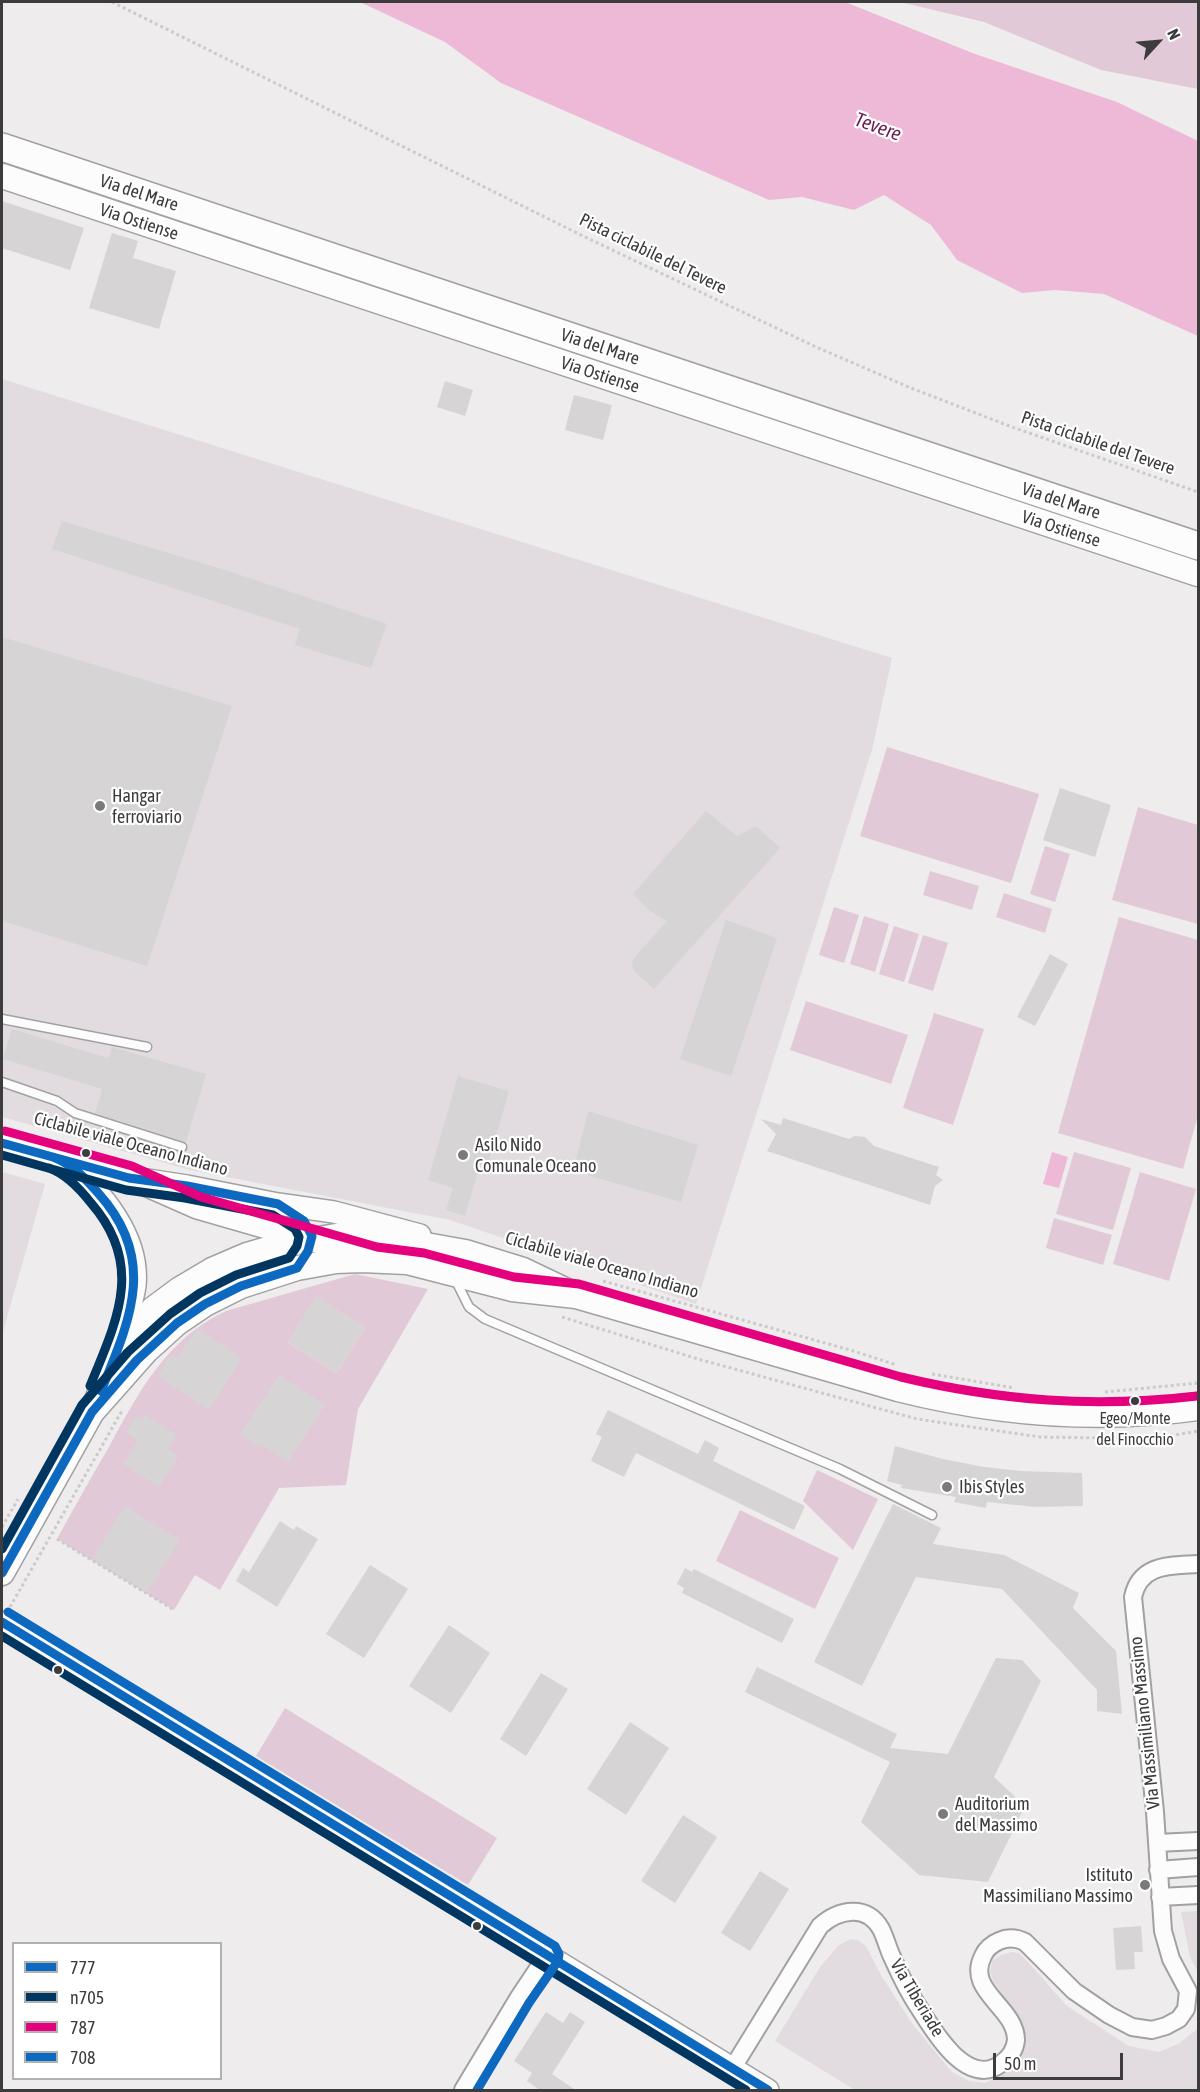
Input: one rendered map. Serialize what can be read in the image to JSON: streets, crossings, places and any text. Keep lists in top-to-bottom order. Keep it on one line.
{"streets":{"main road":["Via del Mare","Via Ostiense"],"street":["Via Massimiliano Massimo","Via Tiberiade"],"path":["Pista ciclabile del Tevere","Ciclabile viale Oceano Indiano"]},"crossings":[["Via Massimiliano Massimo","Via Tiberiade"]],"water":["Tevere"],"places":["Hangar ferroviario","Asilo Nido Comunale Oceano","Egeo/Monte del Finocchio","Ibis Styles","Auditorium del Massimo","Istituto Massimiliano Massimo"],"lines":["transit line 787","transit line 777","transit line n705","transit line 708"],"legend":["777","n705","787","708"],"scale_bar":"50 m","north":"top right"}
